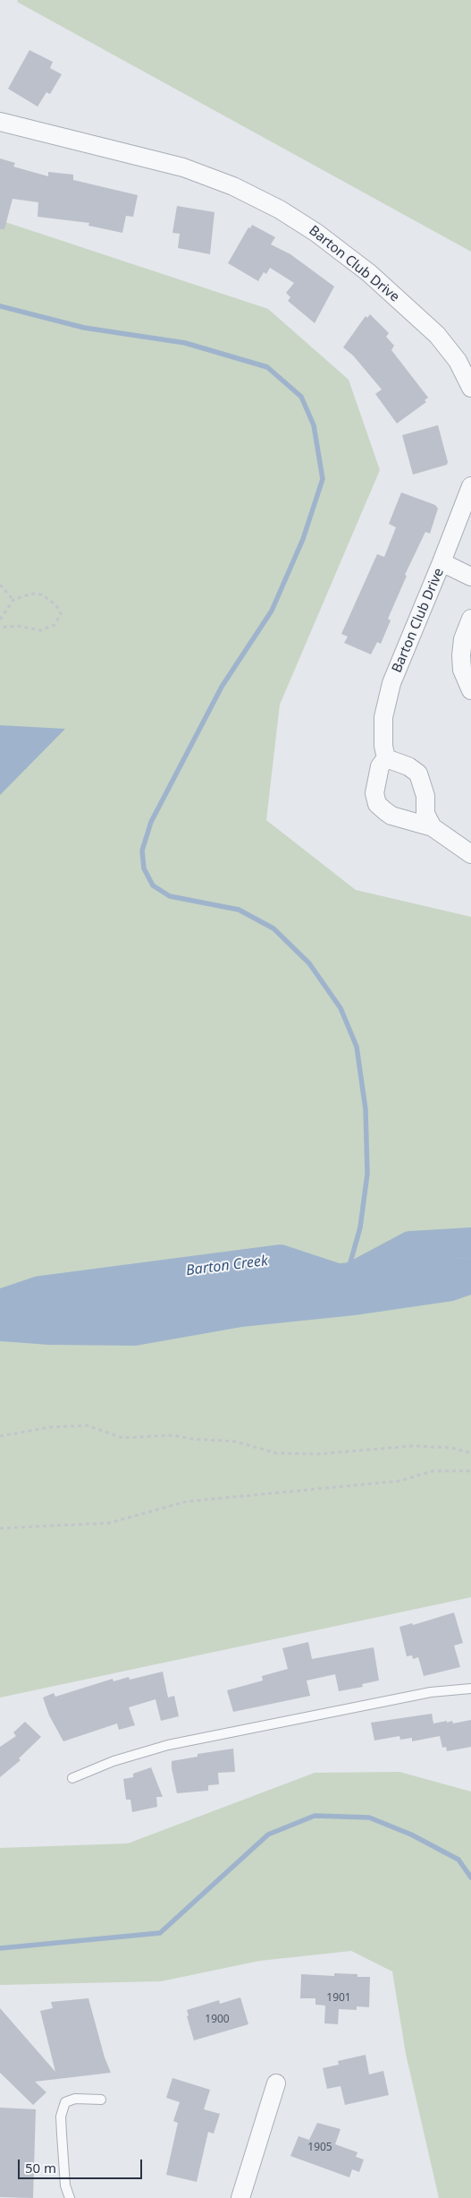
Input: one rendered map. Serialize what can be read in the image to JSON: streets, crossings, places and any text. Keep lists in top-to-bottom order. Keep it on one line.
{"streets":{"street":["Barton Club Drive"]},"water":["Barton Creek"],"house_numbers":["1901","1900","1905"],"scale_bar":"50 m"}
